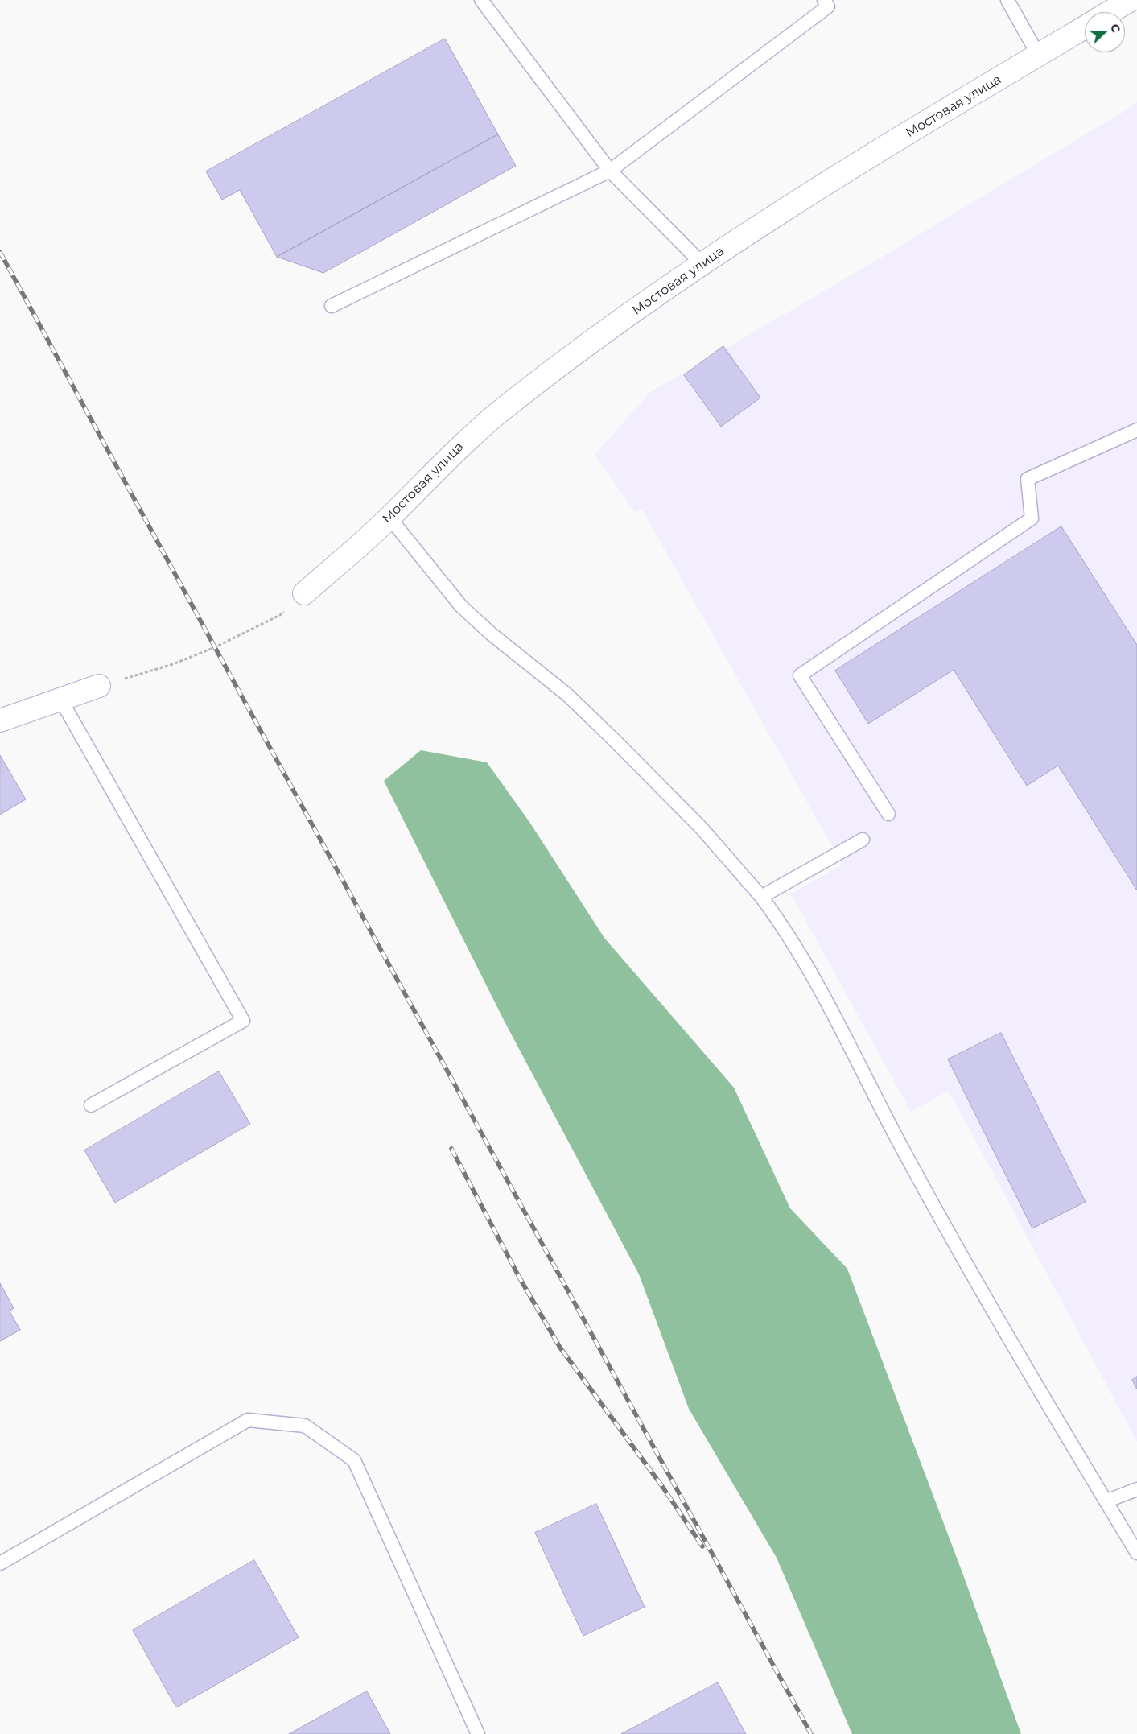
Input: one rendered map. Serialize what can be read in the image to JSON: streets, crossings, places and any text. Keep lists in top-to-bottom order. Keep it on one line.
{"streets":{"street":["Мостовая улица"]},"north":"right"}
